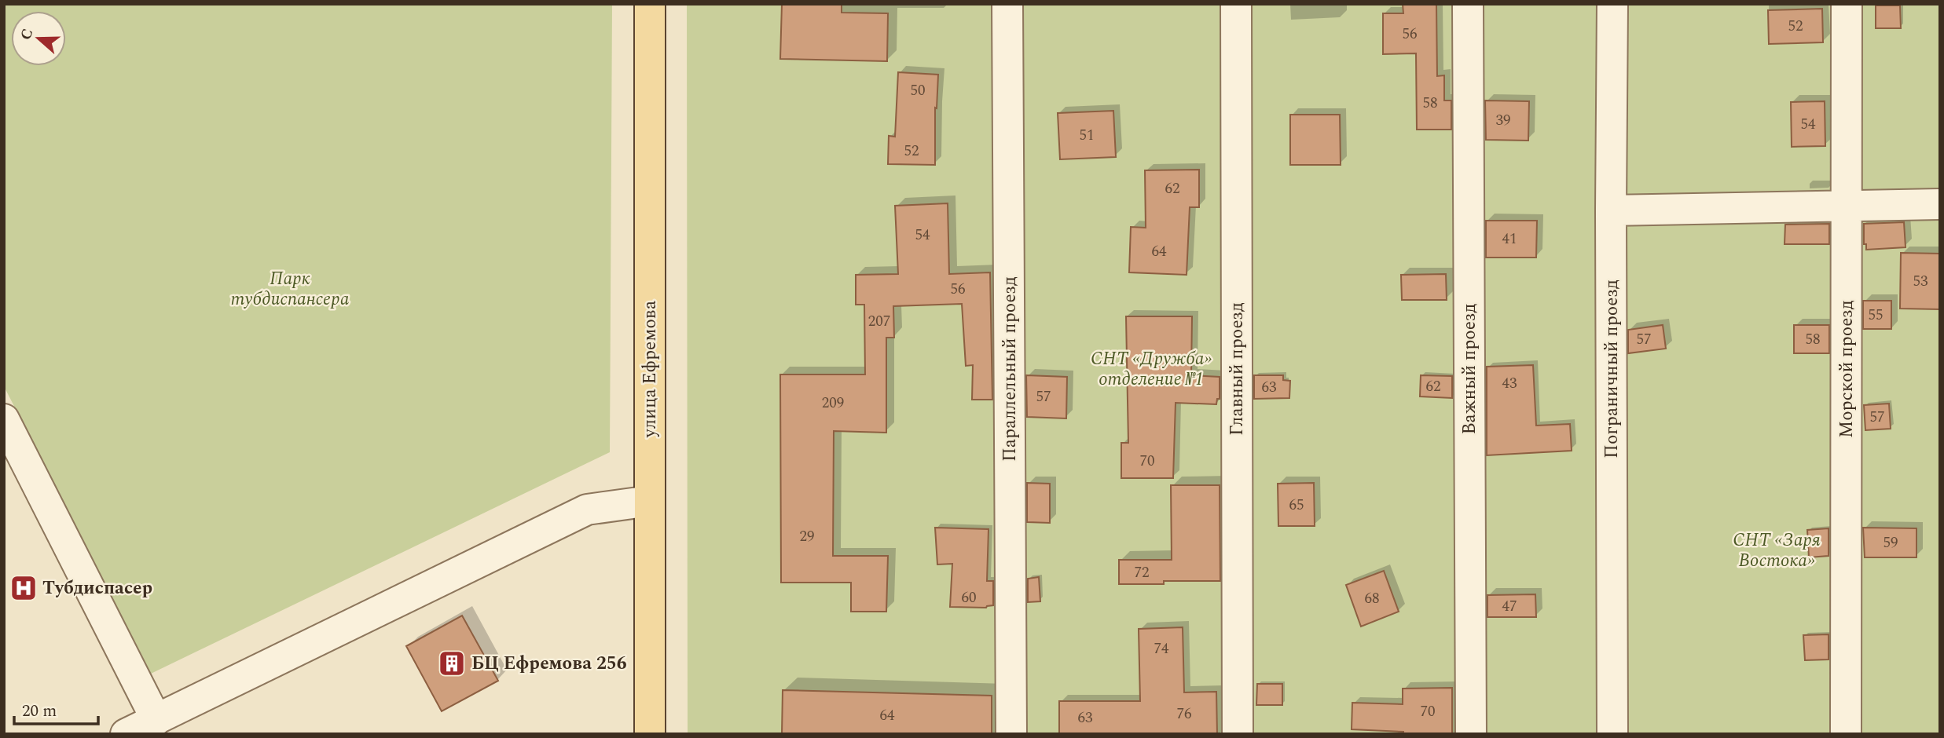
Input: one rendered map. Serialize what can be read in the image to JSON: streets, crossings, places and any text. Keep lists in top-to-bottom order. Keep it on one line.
{"streets":{"main road":["улица Ефремова"],"lane":["Параллельный проезд","Главный проезд","Важный проезд","Пограничный проезд","Морской проезд"]},"parks":["Парк тубдиспансера","СНТ «Дружба» отделение №1","СНТ «Заря Востока»"],"places":{"hospital":["Тубдиспасер"],"building":["БЦ Ефремова 256"]},"house_numbers":["52","56","50","58","39","54","51","52","62","54","41","64","53","56","55","207","57","58","43","62","63","57","209","57","70","65","29","59","72","60","68","47","74","70","76","64","63"],"scale_bar":"20 m","north":"left"}
